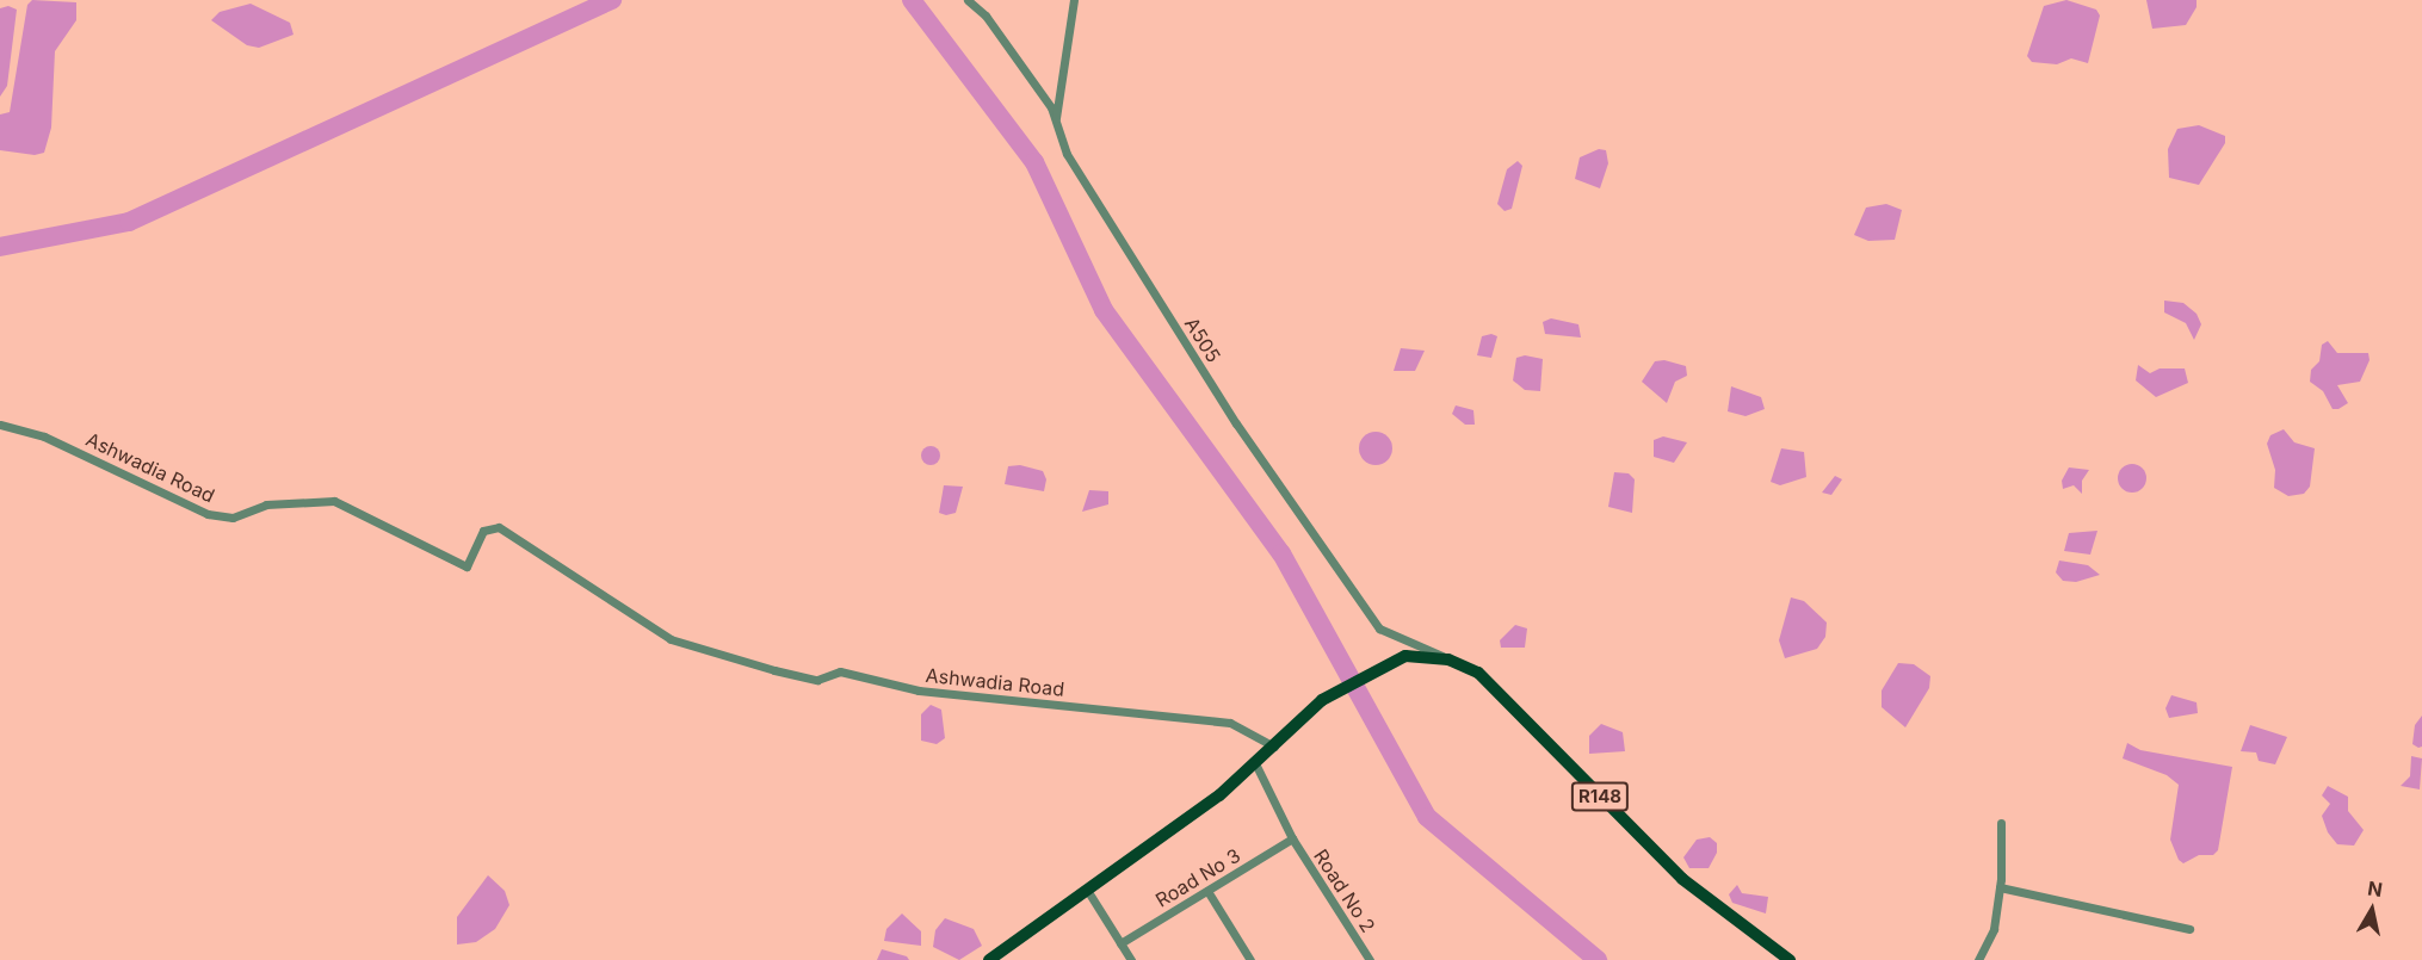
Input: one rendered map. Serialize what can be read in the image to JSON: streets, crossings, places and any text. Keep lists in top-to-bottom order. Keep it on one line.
{"streets":{"main road":["R148"],"street":["A505","Ashwadia Road","Road No 3","Road No 2"]},"crossings":[["A505","R148"],["Ashwadia Road","R148"],["R148","Road No 2"],["Road No 3","Road No 2"]],"north":"top"}
